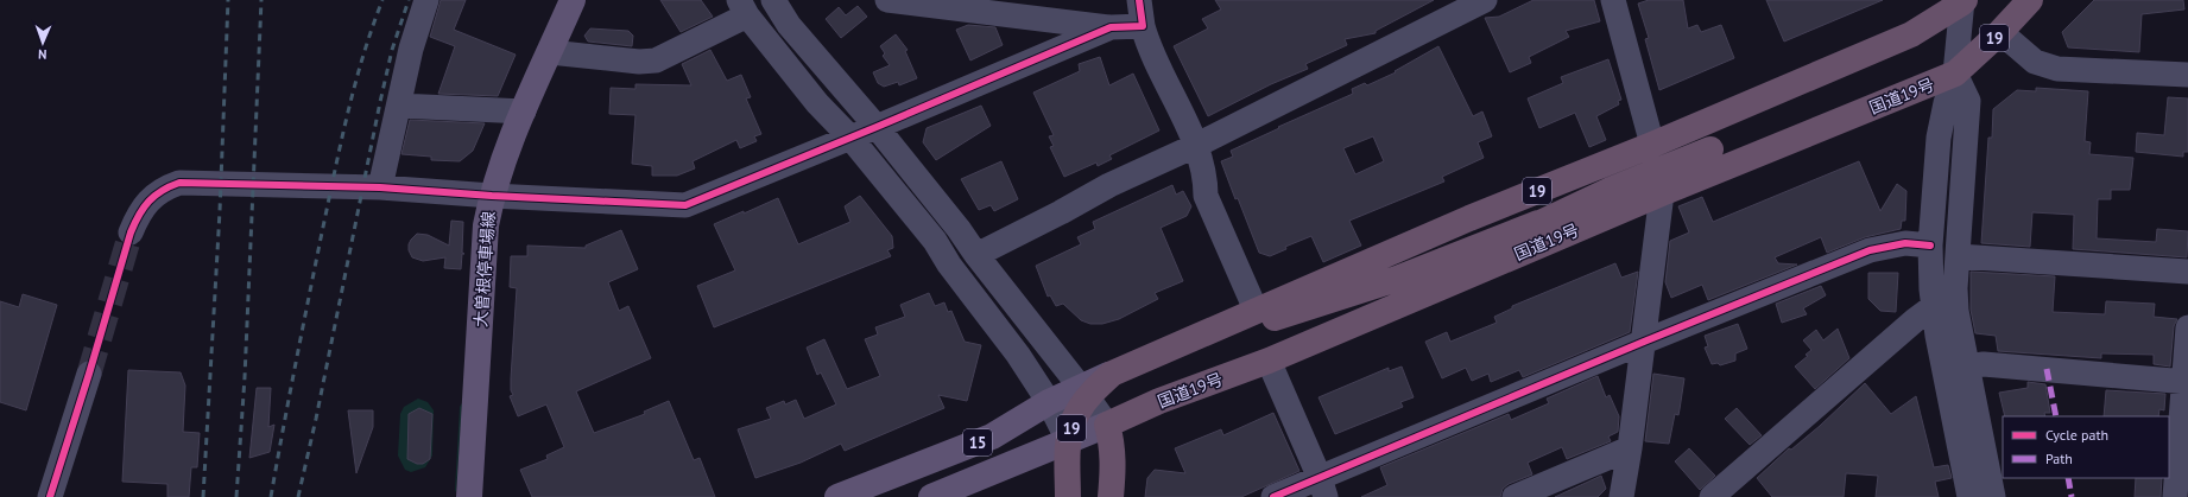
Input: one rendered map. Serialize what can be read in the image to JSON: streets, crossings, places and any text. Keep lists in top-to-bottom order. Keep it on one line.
{"streets":{"highway":["19","国道19号"],"main road":["大曽根停車場線","15"]},"crossings":[["19","国道19号"],["19","15"],["国道19号","15"]],"legend":["Cycle path","Path"],"north":"bottom"}
